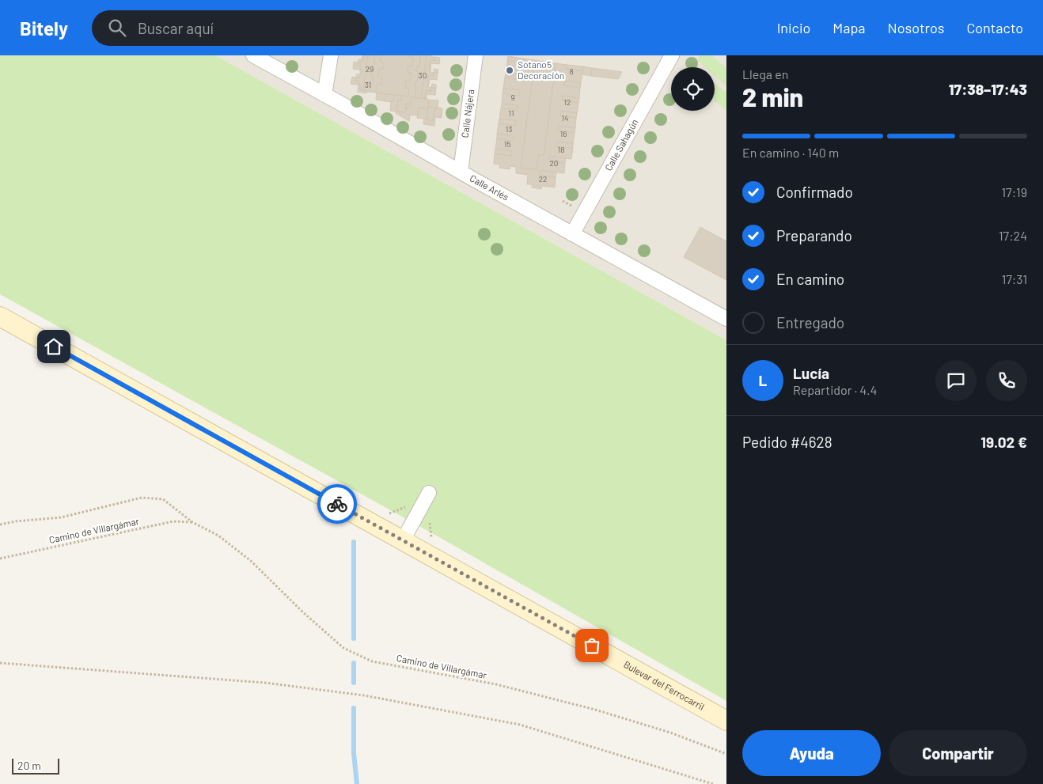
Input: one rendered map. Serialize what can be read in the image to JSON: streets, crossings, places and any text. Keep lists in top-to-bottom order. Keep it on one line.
{"streets":{"main road":["Bulevar del Ferrocarril"],"street":["Calle Nájera","Calle Sahagún","Calle Arlés"],"path":["Camino de Villargámar"]},"crossings":[["Calle Nájera","Calle Arlés"],["Calle Sahagún","Calle Arlés"]],"places":["Sotano5 Decoración"],"house_numbers":["29","8","30","31","9","12","11","14","13","16","15","18","20","22"],"scale_bar":"20 m","page":{"header":"Bitely","search":"Buscar aquí","nav":["Inicio","Mapa","Nosotros","Contacto"],"heading":["2 min","Llega en","17:38–17:43"],"panel":["Lucía","Repartidor · 4.4","Pedido #4628","19.02 €"],"bar":"En camino · 140 m","list":[["Confirmado","17:19"],["Preparando","17:24"],["En camino","17:31"],"Entregado"],"round":"L","buttons":["Ayuda","Compartir"],"scale":"20 m"}}
